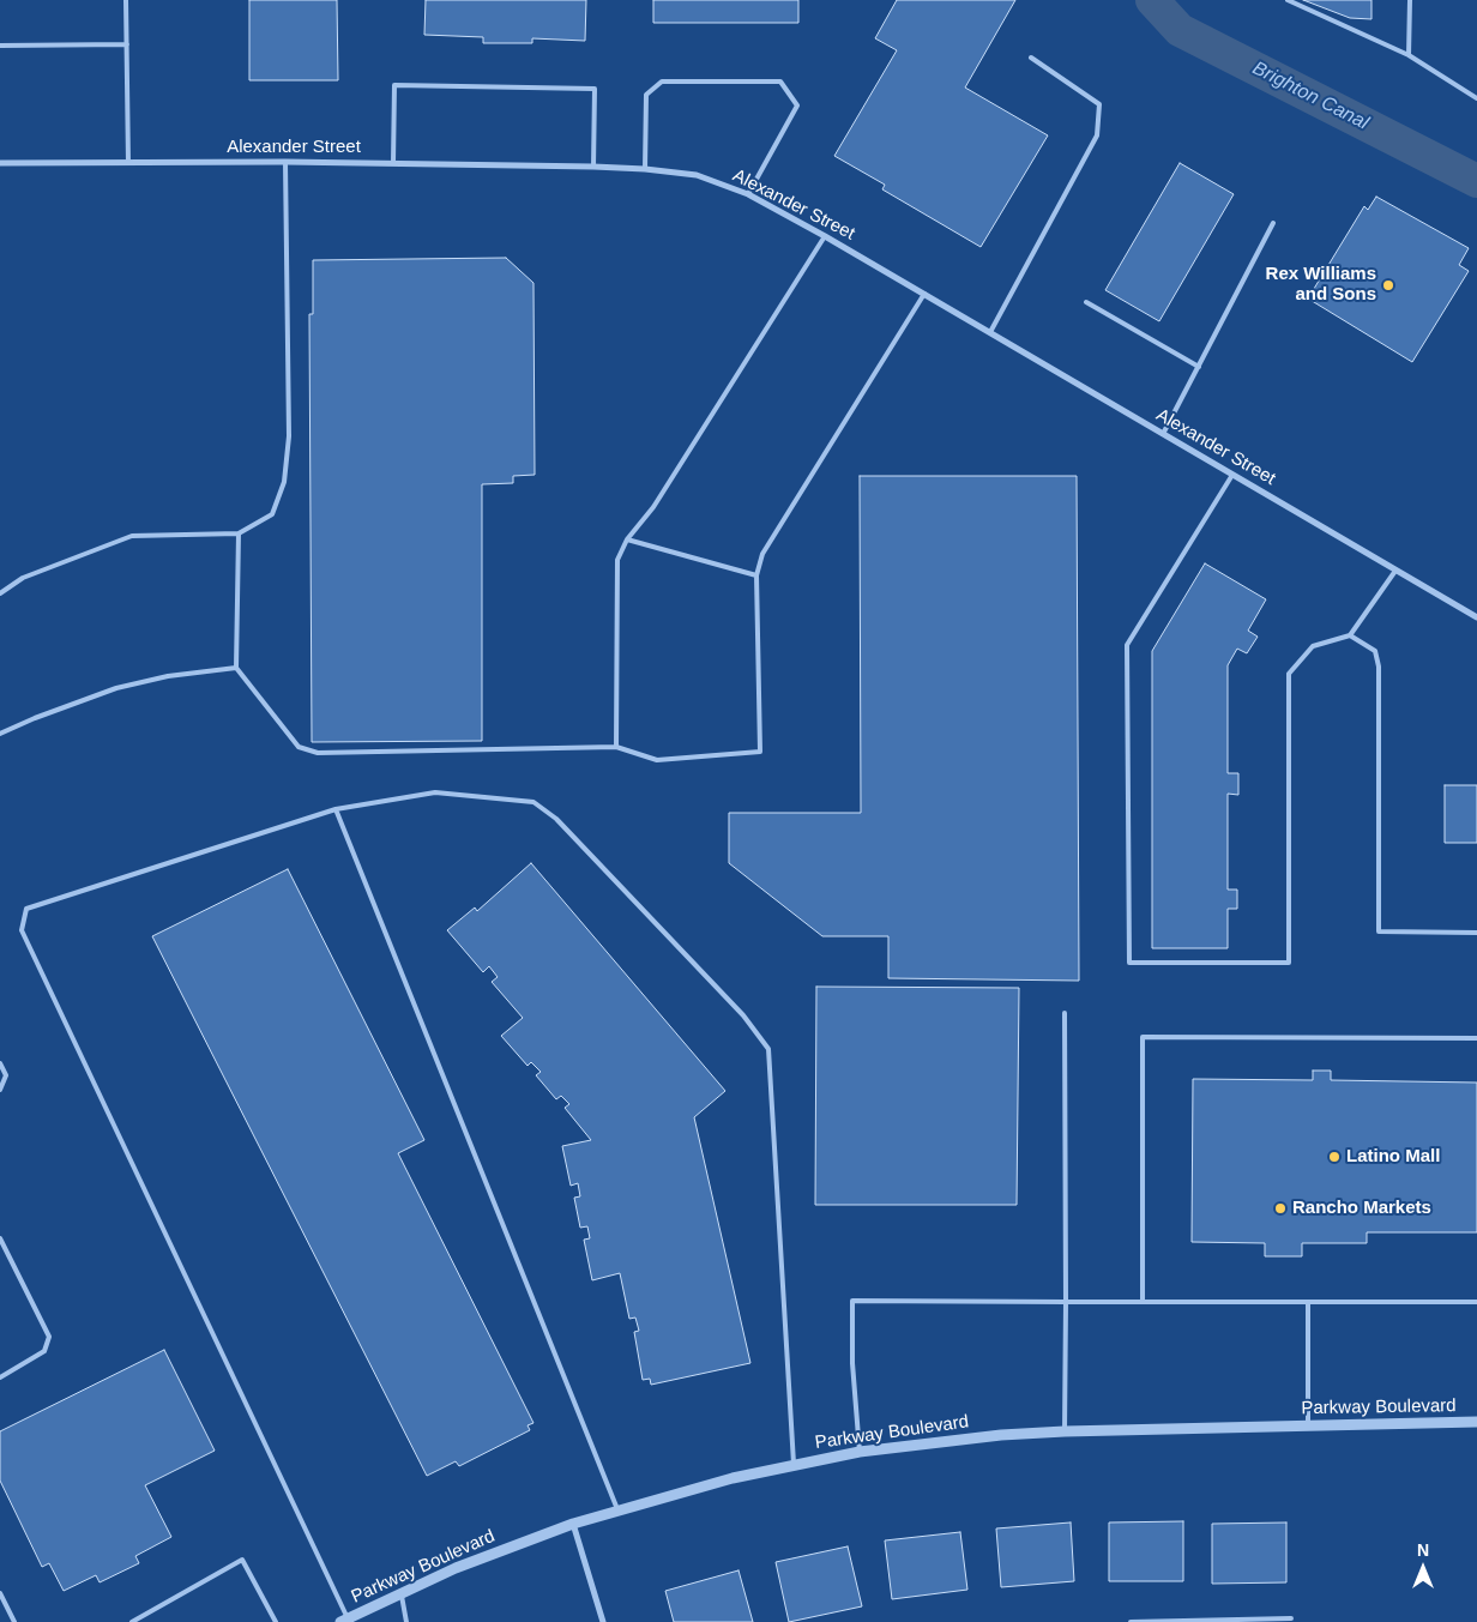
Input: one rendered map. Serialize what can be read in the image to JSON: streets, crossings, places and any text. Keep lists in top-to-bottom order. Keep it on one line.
{"streets":{"street":["Alexander Street","Parkway Boulevard"]},"water":["Brighton Canal"],"places":["Rex Williams and Sons","Latino Mall","Rancho Markets"],"north":"top"}
